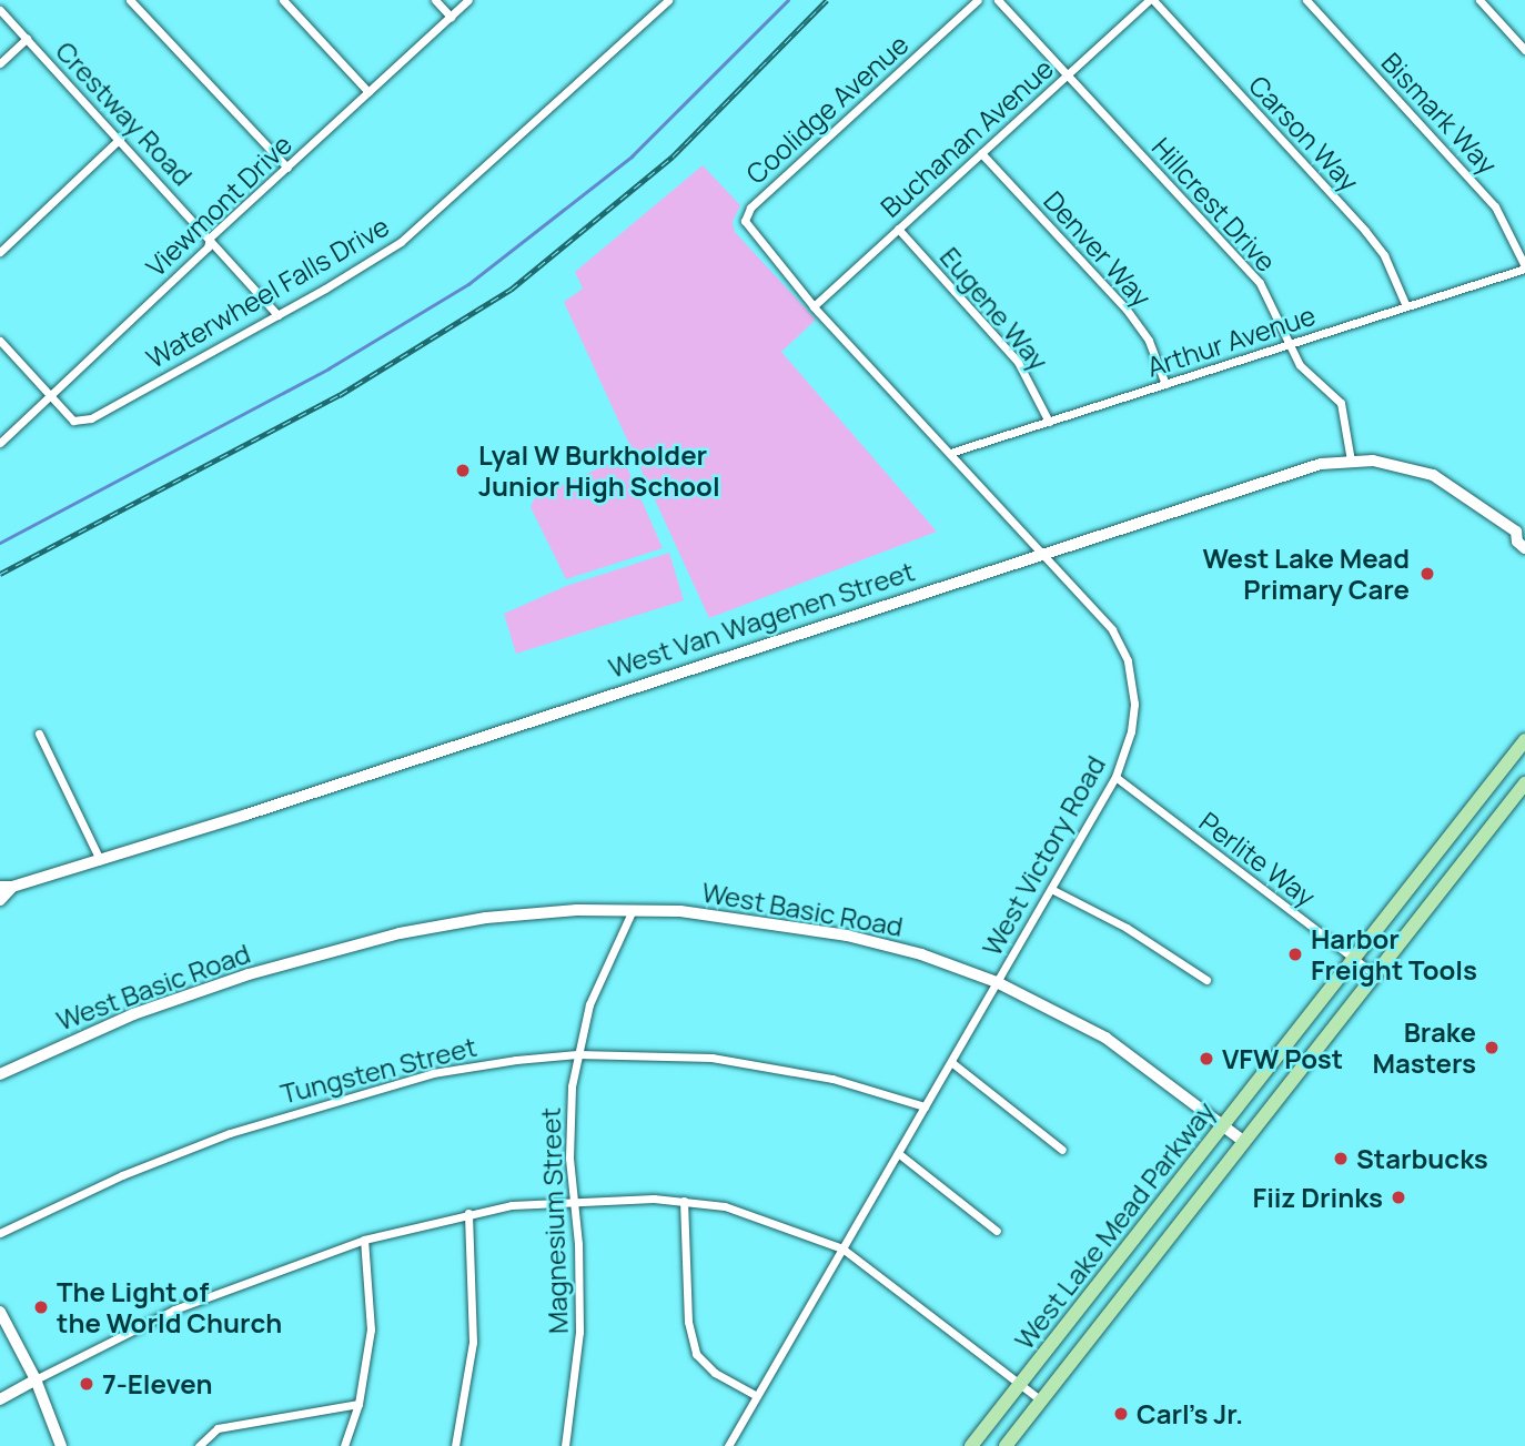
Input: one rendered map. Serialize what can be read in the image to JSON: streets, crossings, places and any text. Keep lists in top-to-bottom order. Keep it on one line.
{"streets":{"main road":["West Van Wagenen Street","West Basic Road","West Lake Mead Parkway"],"street":["Coolidge Avenue","Crestway Road","Bismark Way","Carson Way","Buchanan Avenue","Hillcrest Drive","Viewmont Drive","Denver Way","Waterwheel Falls Drive","Eugene Way","Arthur Avenue","West Victory Road","Perlite Way","Tungsten Street","Magnesium Street"]},"crossings":[["Coolidge Avenue","West Victory Road"],["Crestway Road","Viewmont Drive"],["Crestway Road","Waterwheel Falls Drive"],["Bismark Way","Arthur Avenue"],["Carson Way","Buchanan Avenue"],["Carson Way","Arthur Avenue"],["Buchanan Avenue","Hillcrest Drive"],["Buchanan Avenue","Denver Way"],["Buchanan Avenue","Eugene Way"],["Buchanan Avenue","West Victory Road"],["Hillcrest Drive","Arthur Avenue"],["Hillcrest Drive","West Van Wagenen Street"],["Viewmont Drive","Waterwheel Falls Drive"],["Denver Way","Arthur Avenue"],["Eugene Way","Arthur Avenue"],["Arthur Avenue","West Victory Road"],["West Van Wagenen Street","West Victory Road"],["West Victory Road","Perlite Way"],["West Victory Road","West Basic Road"],["West Victory Road","Tungsten Street"],["Perlite Way","West Lake Mead Parkway"],["West Basic Road","Magnesium Street"],["West Basic Road","West Lake Mead Parkway"],["Tungsten Street","Magnesium Street"]],"places":["Lyal W Burkholder Junior High School","West Lake Mead Primary Care","Harbor Freight Tools","Brake Masters","VFW Post","Starbucks","Fiiz Drinks","The Light of the World Church","7-Eleven","Carl's Jr."]}
